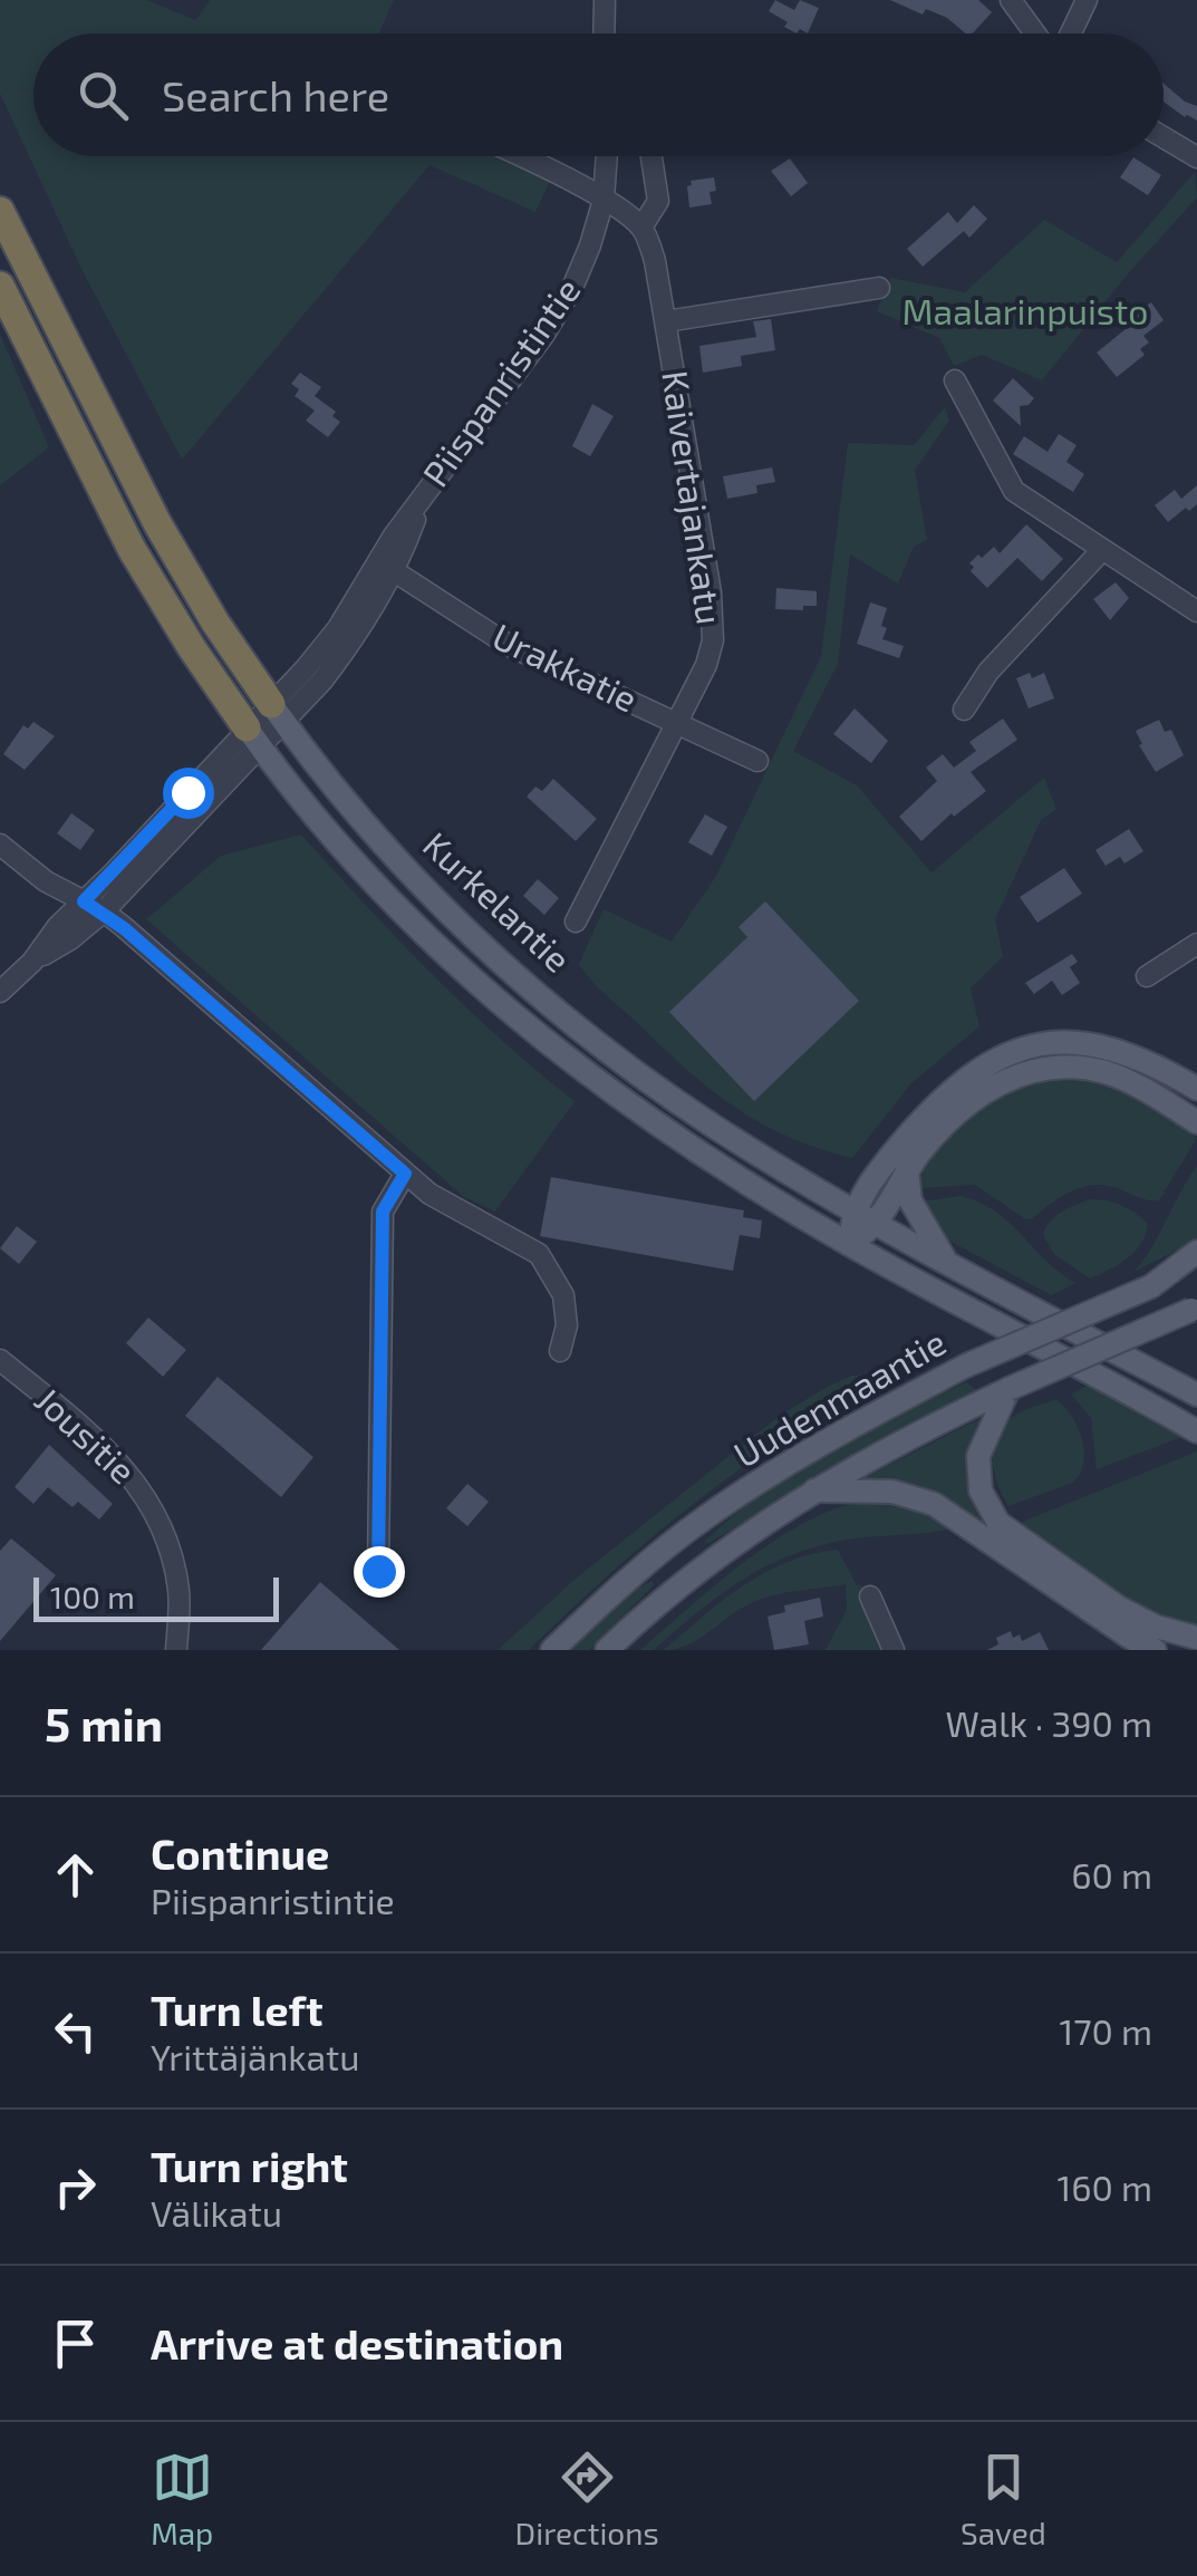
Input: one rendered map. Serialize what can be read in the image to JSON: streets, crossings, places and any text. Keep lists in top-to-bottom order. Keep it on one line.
{"streets":{"highway":["Kurkelantie"],"main road":["Uudenmaantie"],"street":["Piispanristintie","Kaivertajankatu","Urakkatie","Jousitie"]},"crossings":[["Piispanristintie","Urakkatie"],["Piispanristintie","Kurkelantie"],["Kaivertajankatu","Urakkatie"]],"parks":["Maalarinpuisto"],"scale_bar":"100 m","page":{"search":"Search here","scale":"100 m","heading":["5 min","Walk · 390 m"],"list":[["Continue","Piispanristintie","60 m"],["Turn left","Yrittäjänkatu","170 m"],["Turn right","Välikatu","160 m"],"Arrive at destination"],"nav":["Map","Directions","Saved"]}}
